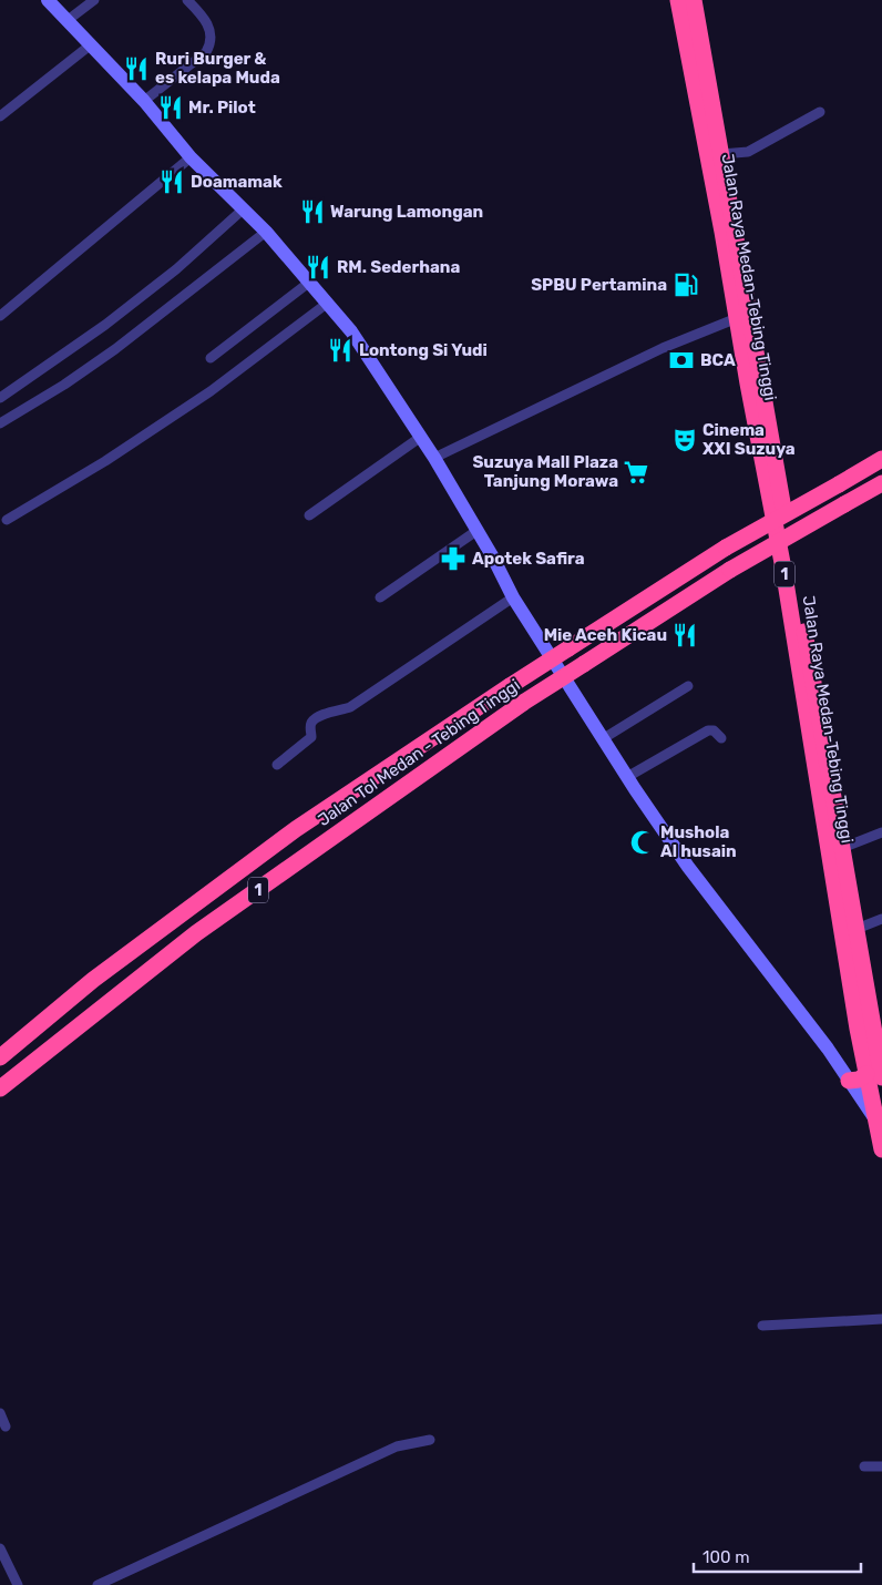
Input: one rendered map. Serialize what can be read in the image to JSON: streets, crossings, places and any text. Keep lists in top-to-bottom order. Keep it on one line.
{"streets":{"highway":["Jalan Raya Medan-Tebing Tinggi","1","Jalan Tol Medan - Tebing Tinggi"]},"places":{"restaurant":["Ruri Burger & es kelapa Muda","Mr. Pilot","Doamamak","Warung Lamongan","RM. Sederhana","Lontong Si Yudi","Mie Aceh Kicau"],"fuel station":["SPBU Pertamina"],"bank":["BCA"],"theatre":["Cinema XXI Suzuya"],"supermarket":["Suzuya Mall Plaza Tanjung Morawa"],"pharmacy":["Apotek Safira"],"mosque":["Mushola Al husain"]},"scale_bar":"100 m"}
